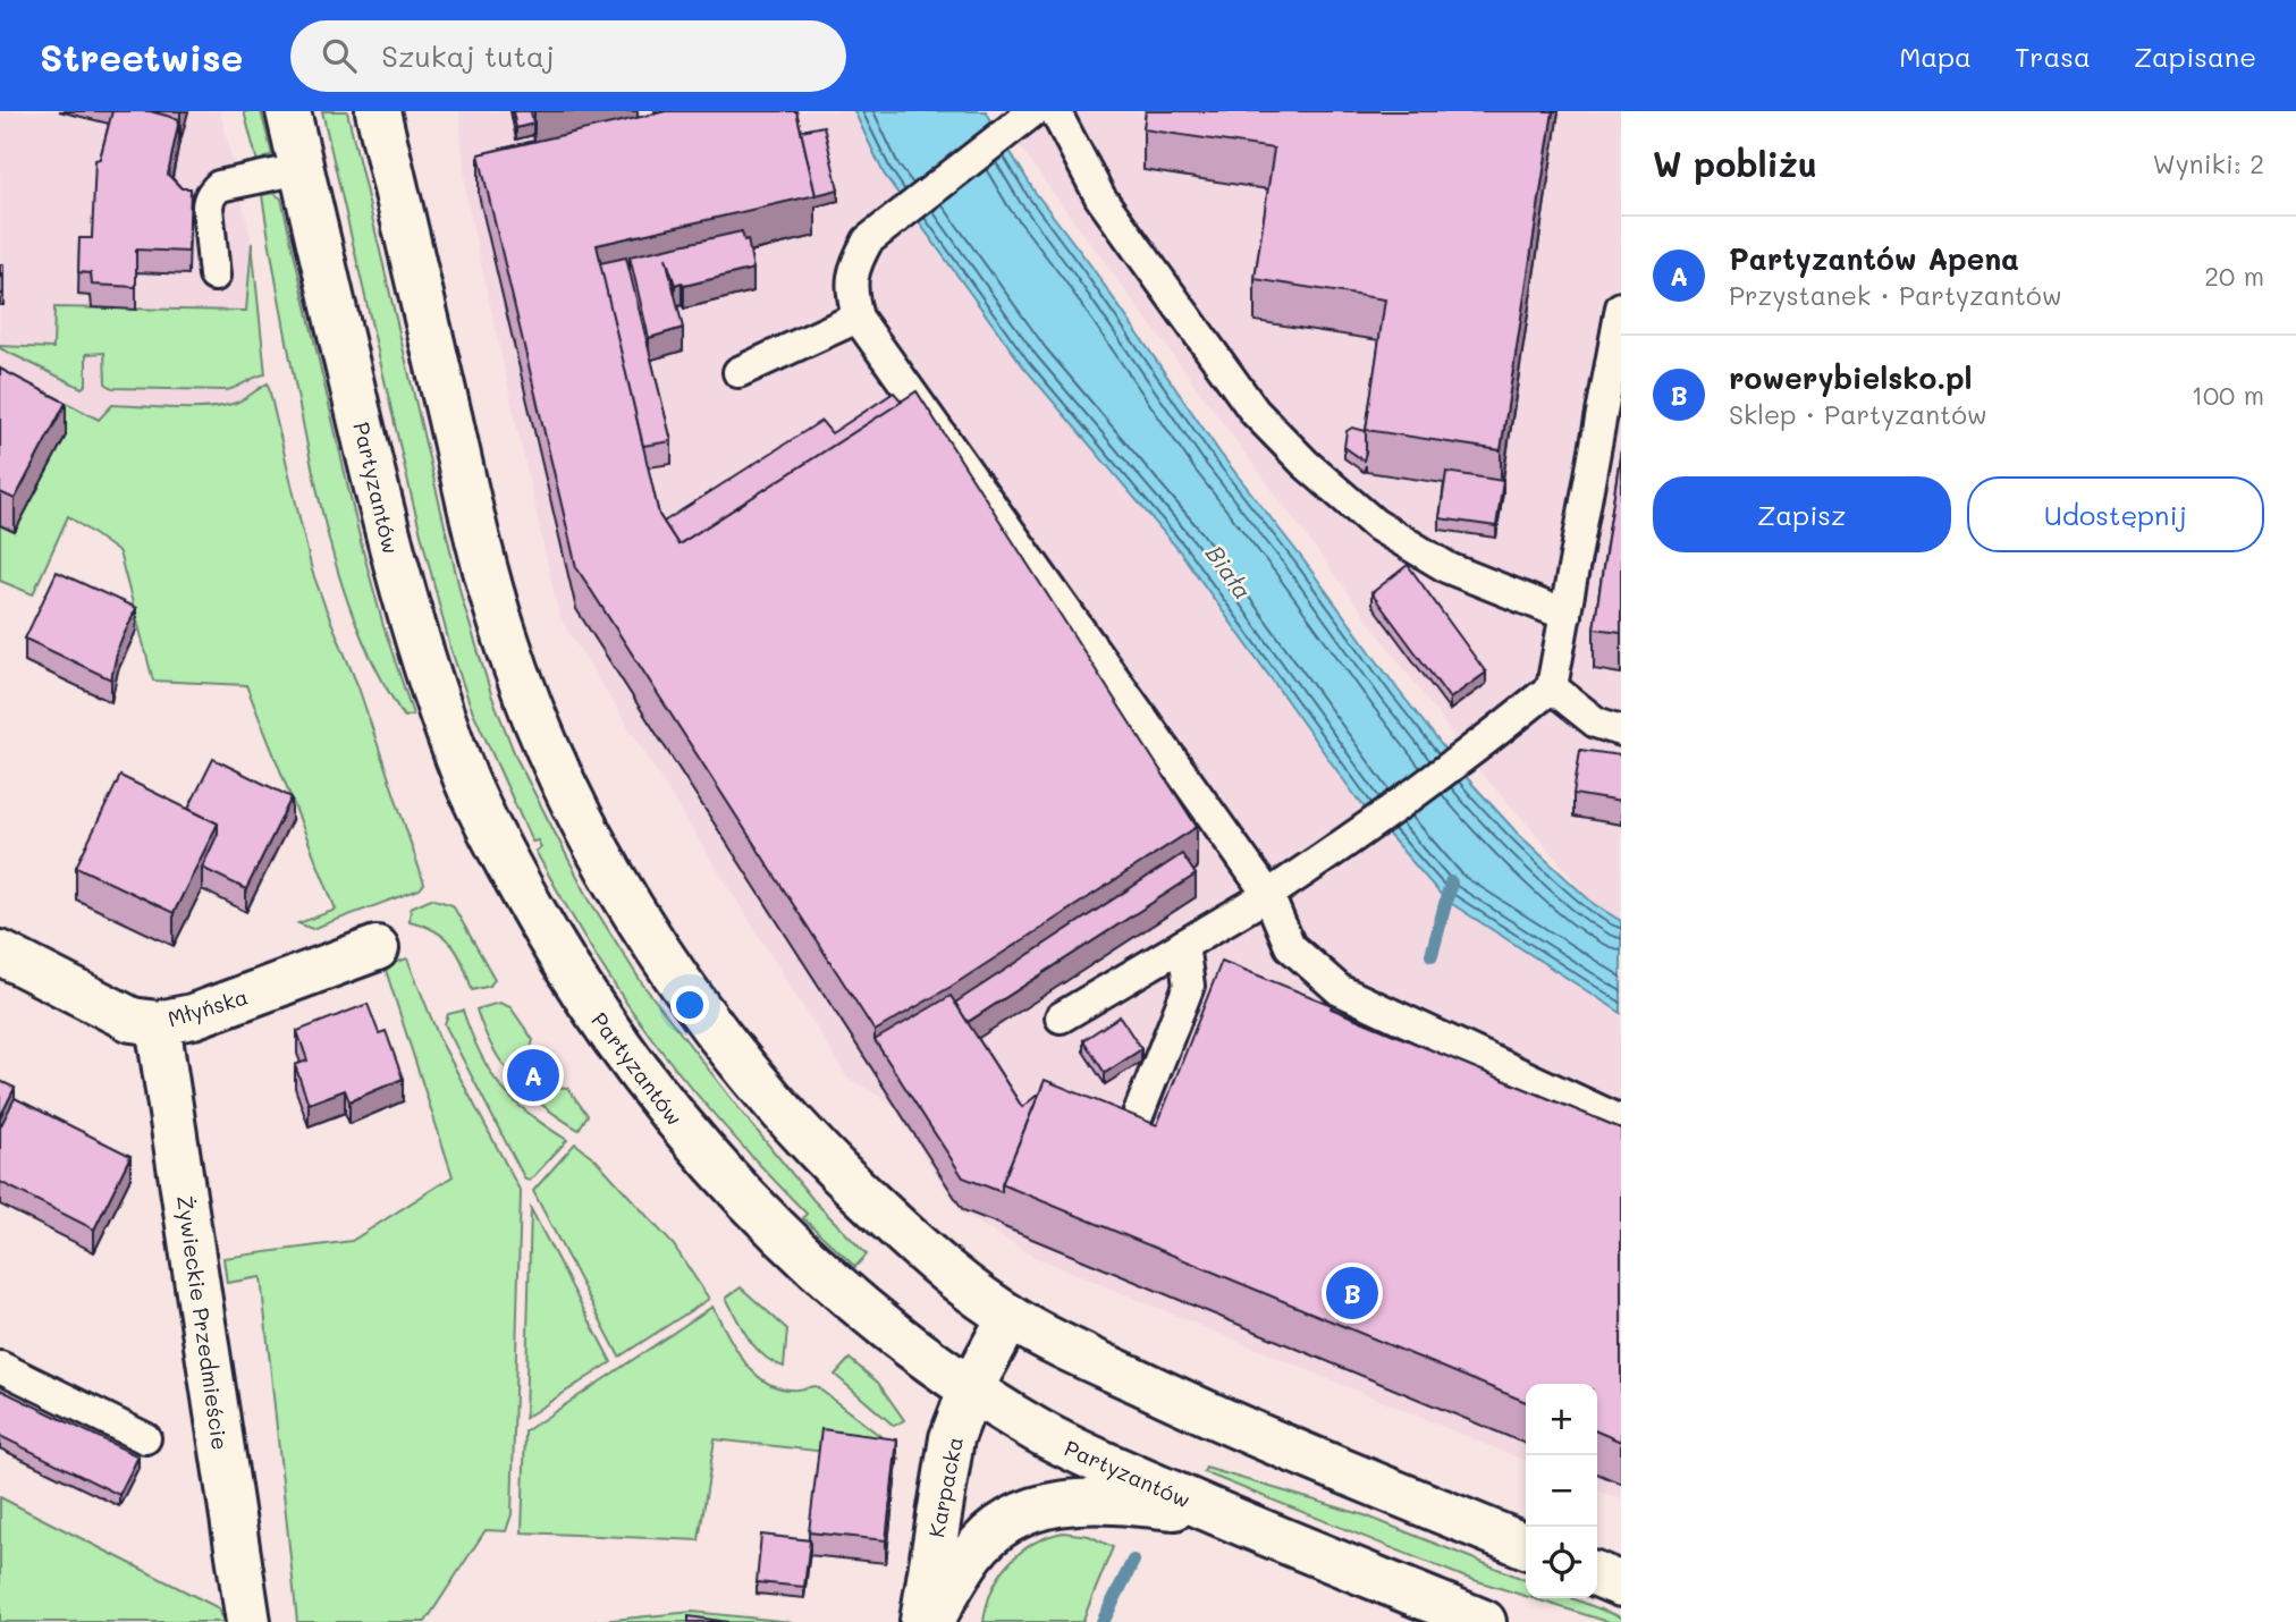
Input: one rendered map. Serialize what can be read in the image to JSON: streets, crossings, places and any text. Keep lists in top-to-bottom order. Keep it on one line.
{"streets":{"main road":["Partyzantów","Młyńska","Żywieckie Przedmieście","Karpacka"]},"crossings":[["Partyzantów","Karpacka"],["Młyńska","Żywieckie Przedmieście"]],"water":["Biała"],"page":{"header":"Streetwise","search":"Szukaj tutaj","nav":["Mapa","Trasa","Zapisane"],"heading":["W pobliżu","Wyniki: 2"],"list":[{"mark":"A","name":"Partyzantów Apena","note":"Przystanek · Partyzantów","value":"20 m"},{"mark":"B","name":"rowerybielsko.pl","note":"Sklep · Partyzantów","value":"100 m"}],"buttons":["Zapisz","Udostępnij"],"pins":["A","B"],"map_buttons":["+","−"]}}
